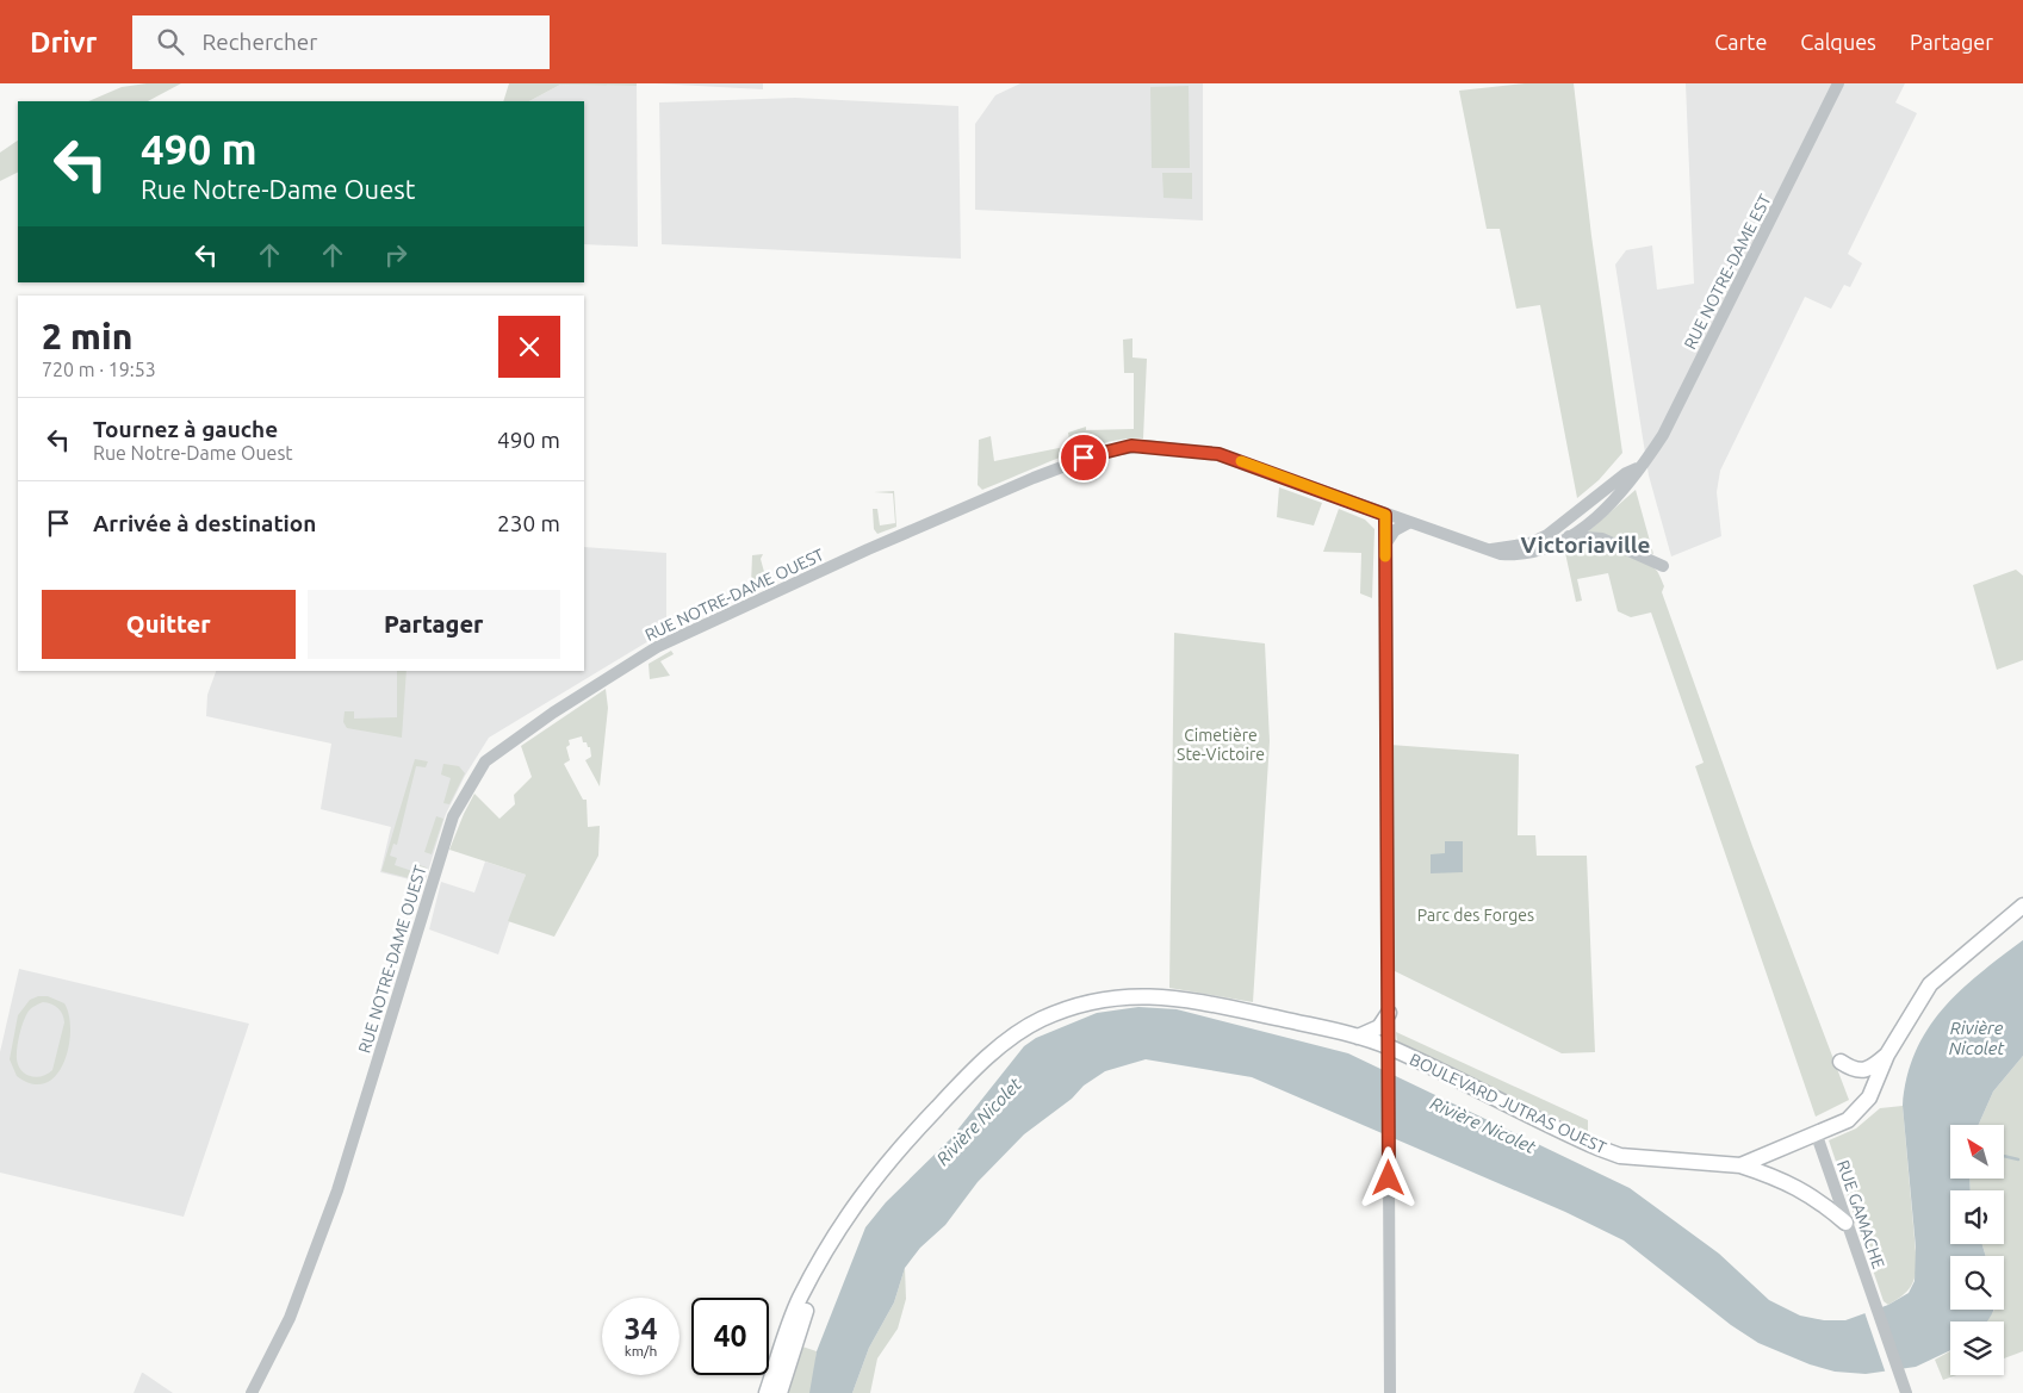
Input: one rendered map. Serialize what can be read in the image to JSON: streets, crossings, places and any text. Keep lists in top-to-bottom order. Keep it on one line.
{"streets":{"main road":["BOULEVARD JUTRAS OUEST"],"street":["RUE NOTRE-DAME EST","RUE NOTRE-DAME OUEST","RUE GAMACHE"]},"crossings":[["RUE NOTRE-DAME EST","RUE NOTRE-DAME OUEST"],["BOULEVARD JUTRAS OUEST","RUE GAMACHE"]],"districts":["Victoriaville"],"water":["Rivière Nicolet"],"parks":["Cimetière Ste-Victoire","Parc des Forges"],"north":"top left","page":{"header":"Drivr","search":"Rechercher","nav":["Carte","Calques","Partager"],"turn":["490 m","Rue Notre-Dame Ouest"],"heading":["2 min","720 m · 19:53"],"list":[{"name":"Tournez à gauche","note":"Rue Notre-Dame Ouest","value":"490 m"},{"name":"Arrivée à destination","value":"230 m"}],"buttons":["Quitter","Partager"],"speed":"34 km/h","limit":"40"}}
